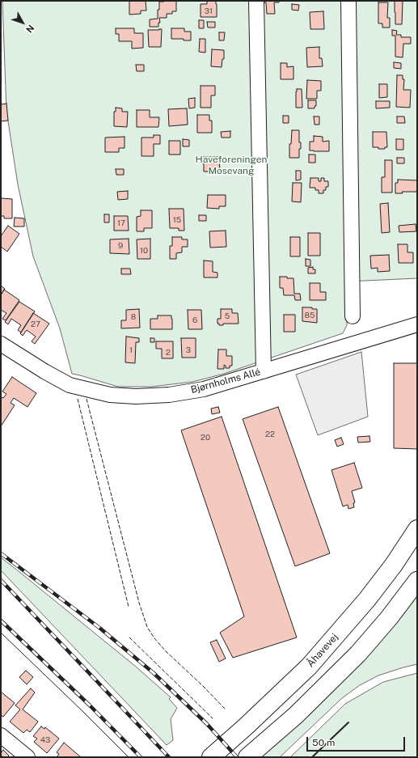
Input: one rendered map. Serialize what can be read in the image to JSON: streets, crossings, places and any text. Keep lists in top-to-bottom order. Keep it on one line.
{"streets":{"main road":["Åhavevej"],"street":["Bjørnholms Allé"]},"parks":["Haveforeningen Mosevang"],"house_numbers":["31","15","17","9","10","85","5","8","6","27","1","3","2","22","20","43"],"scale_bar":"50 m","north":"bottom right"}
